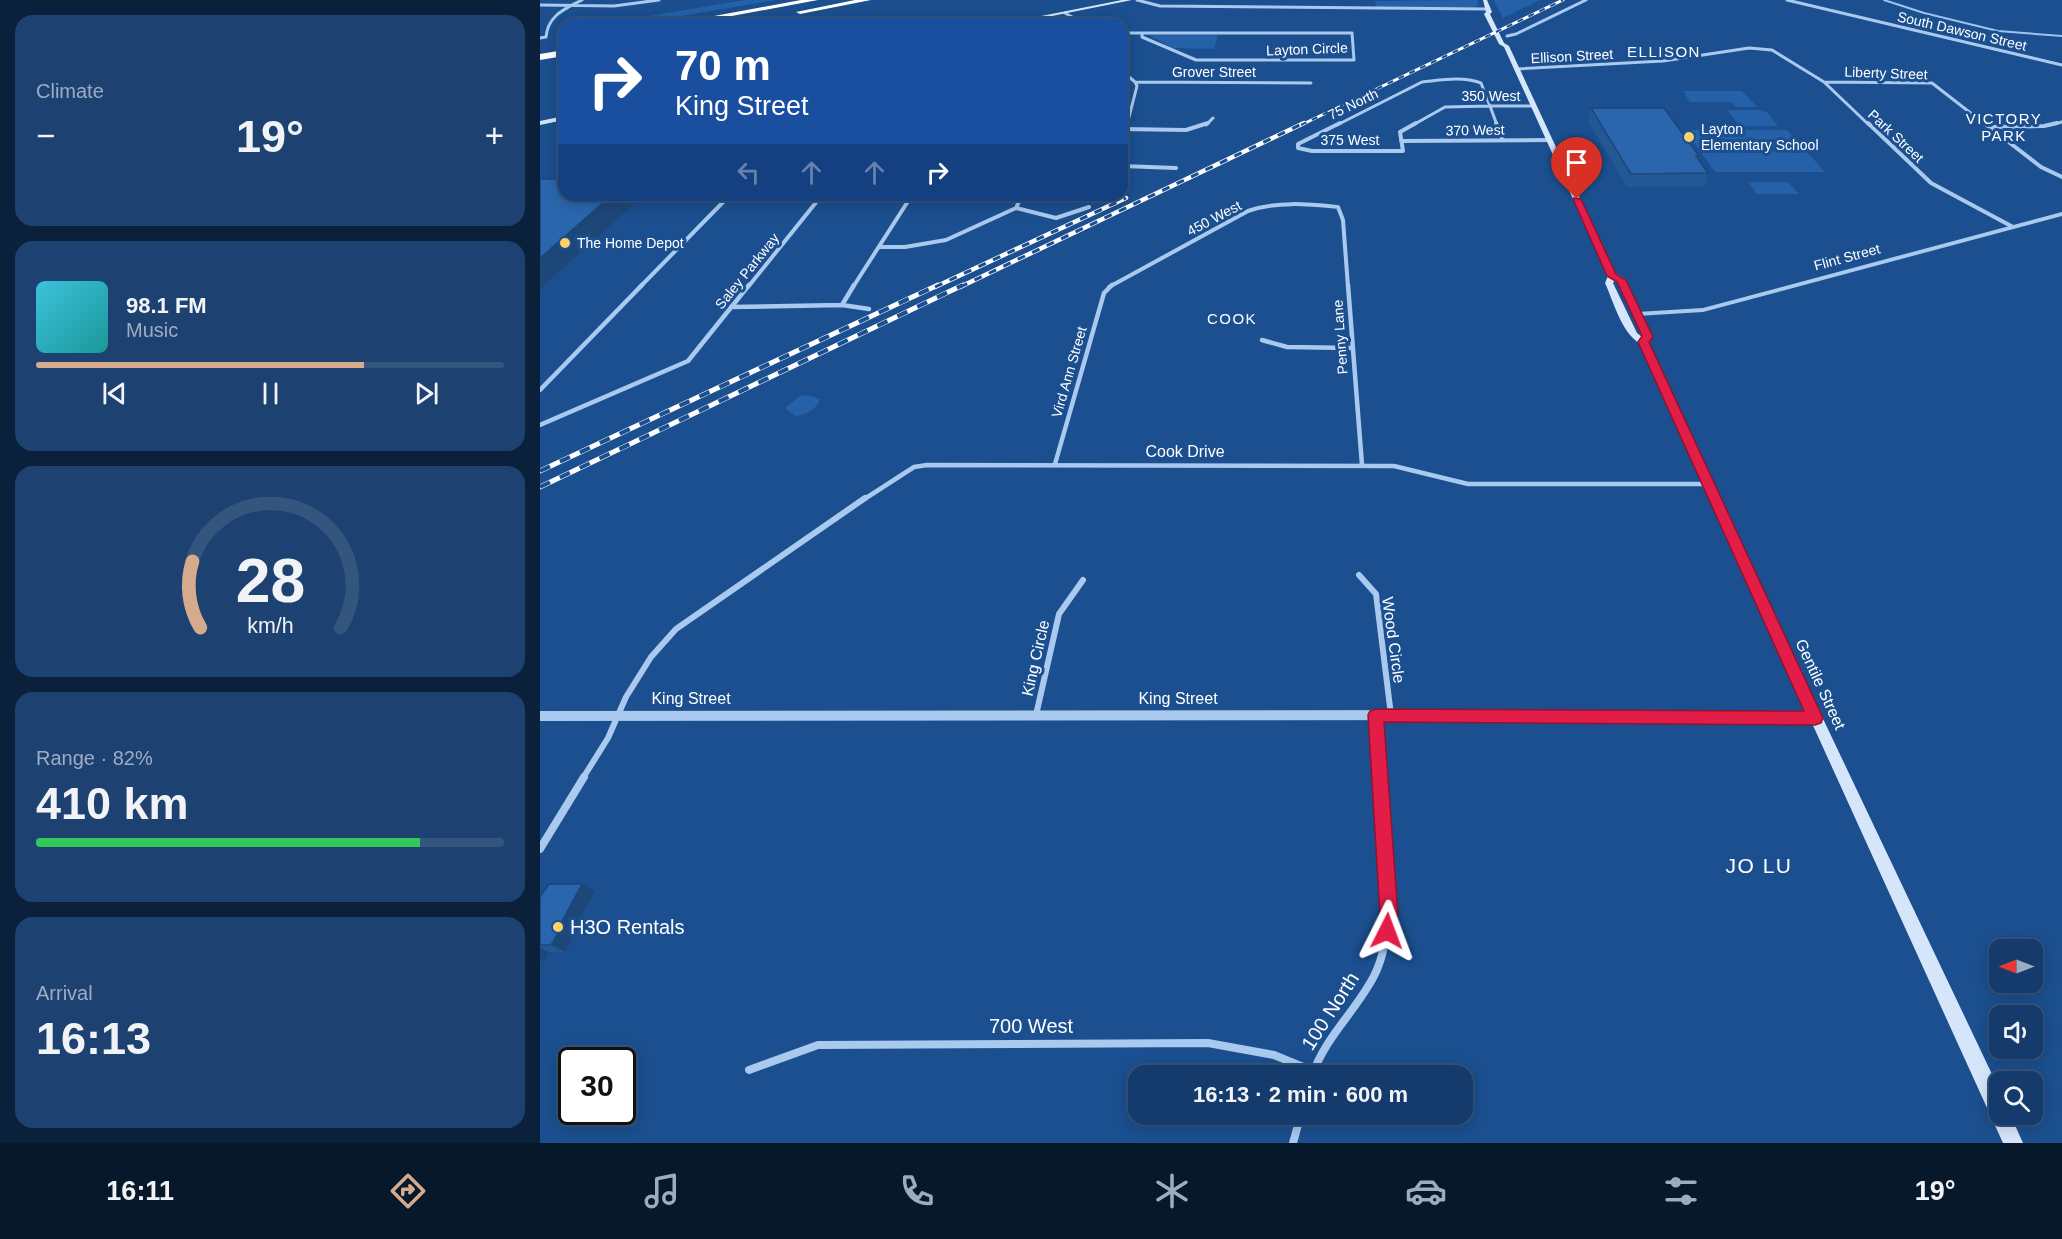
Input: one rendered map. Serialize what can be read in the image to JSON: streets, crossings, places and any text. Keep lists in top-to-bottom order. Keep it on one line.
{"streets":{"main road":["Gentile Street"],"street":["South Dawson Street","Layton Circle","Ellison Street","Grover Street","Liberty Street","350 West","75 North","370 West","Park Street","375 West","450 West","Flint Street","Saley Parkway","Penny Lane","Vird Ann Street","Cook Drive","Wood Circle","King Circle","King Street","100 North","700 West"]},"crossings":[["Ellison Street","Park Street"],["Ellison Street","Gentile Street"],["Liberty Street","Park Street"],["350 West","75 North"],["350 West","370 West"],["350 West","375 West"],["350 West","Gentile Street"],["75 North","375 West"],["370 West","375 West"],["370 West","Gentile Street"],["Park Street","Flint Street"],["450 West","Penny Lane"],["450 West","Vird Ann Street"],["Flint Street","Gentile Street"],["Penny Lane","Cook Drive"],["Vird Ann Street","Cook Drive"],["Cook Drive","Gentile Street"],["Cook Drive","King Street"],["Wood Circle","King Street"],["King Circle","King Street"],["Gentile Street","King Street"],["King Street","100 North"]],"districts":["ELLISON","VICTORY PARK","COOK","JO LU"],"places":["Layton Elementary School","The Home Depot","H3O Rentals"],"north":"left","page":{"tile":["Climate",["Range · 82%","410 km"],["Arrival","16:13"]],"turn":["70 m","King Street"],"heat":["−","19°","+"],"song":["98.1 FM","Music"],"limit":"30","trip":"16:13 · 2 min · 600 m","tabs":["16:11","19°"],"gauge":["28","km/h"]}}
